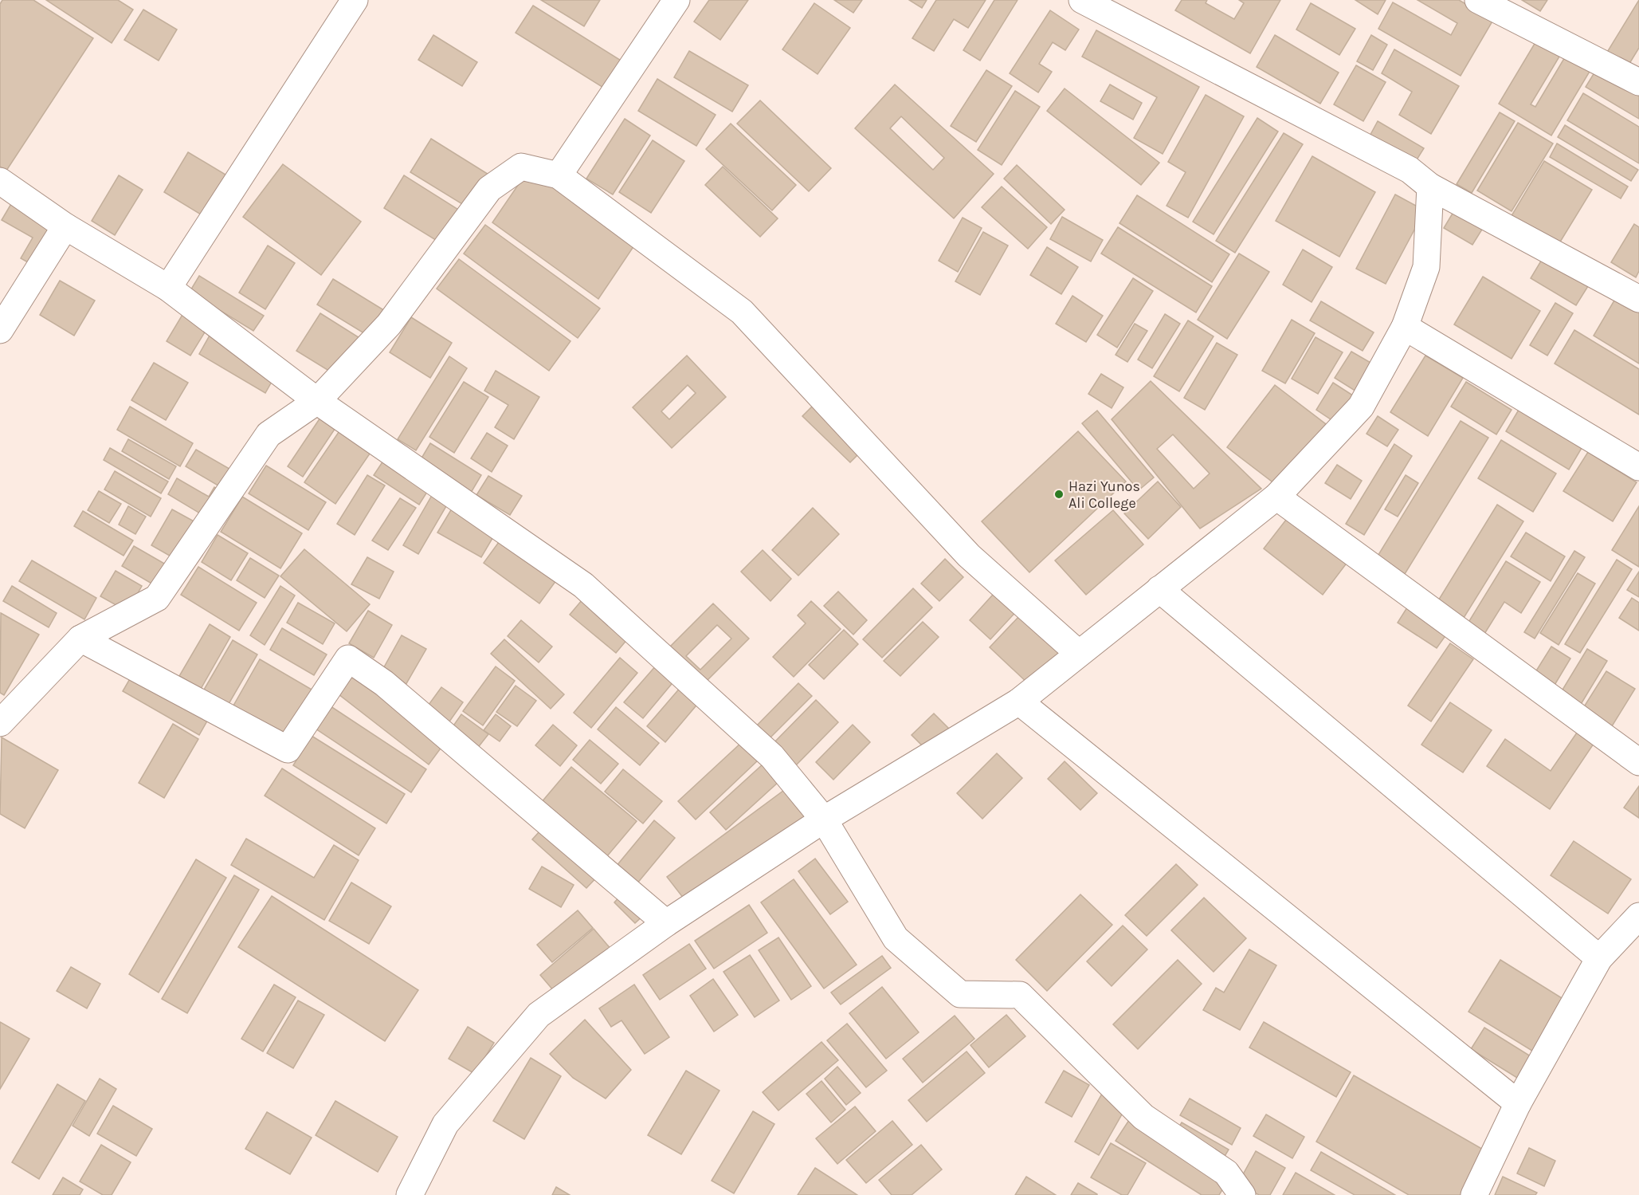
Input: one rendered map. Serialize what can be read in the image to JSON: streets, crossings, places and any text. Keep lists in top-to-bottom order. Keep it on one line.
{"places":["Hazi Yunos Ali College"]}
